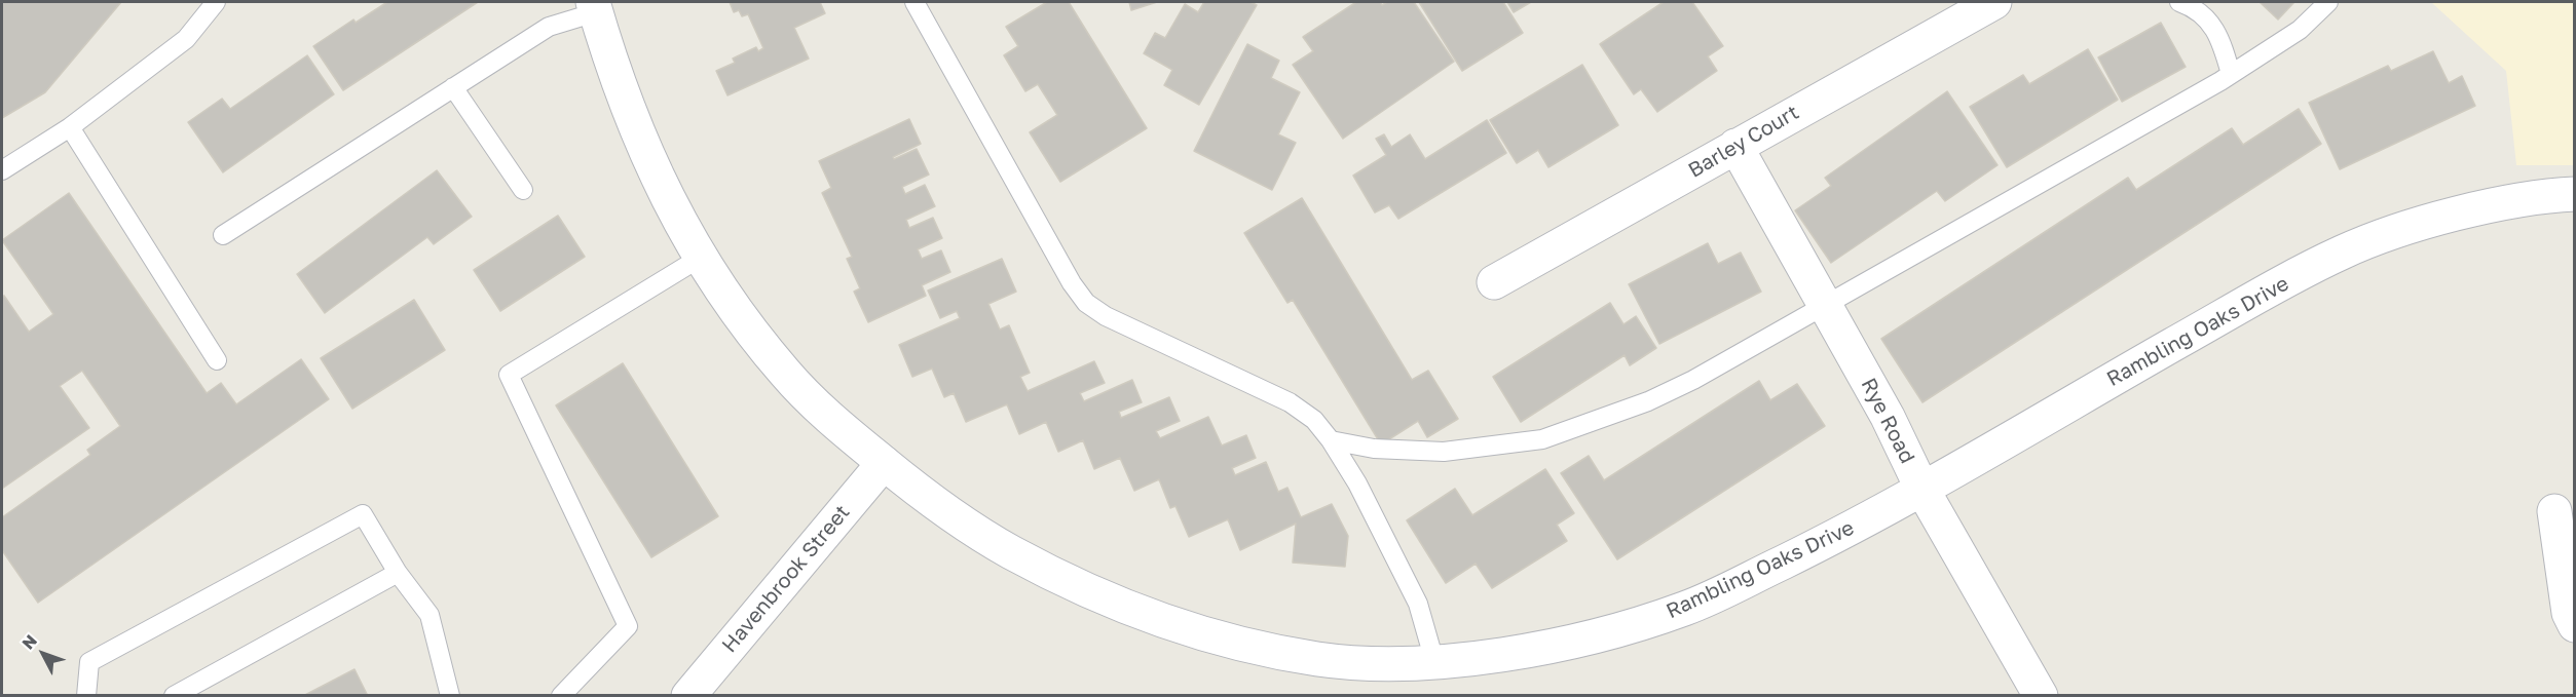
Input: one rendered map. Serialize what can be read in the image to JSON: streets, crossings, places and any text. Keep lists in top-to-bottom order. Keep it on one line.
{"streets":{"street":["Barley Court","Rambling Oaks Drive","Rye Road","Havenbrook Street"]},"crossings":[["Barley Court","Rye Road"],["Rambling Oaks Drive","Rye Road"],["Rambling Oaks Drive","Havenbrook Street"]],"north":"top left"}
